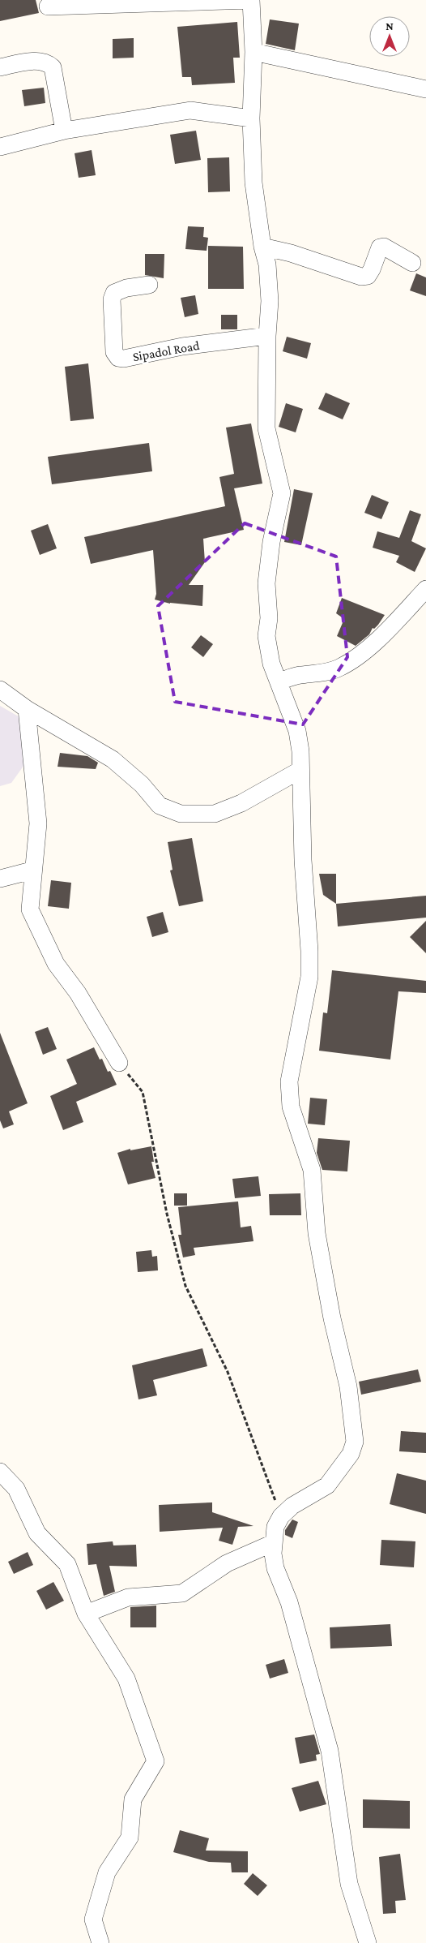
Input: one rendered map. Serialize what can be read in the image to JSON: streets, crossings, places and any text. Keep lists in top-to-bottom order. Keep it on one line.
{"streets":{"street":["Sipadol Road"]},"north":"top"}
